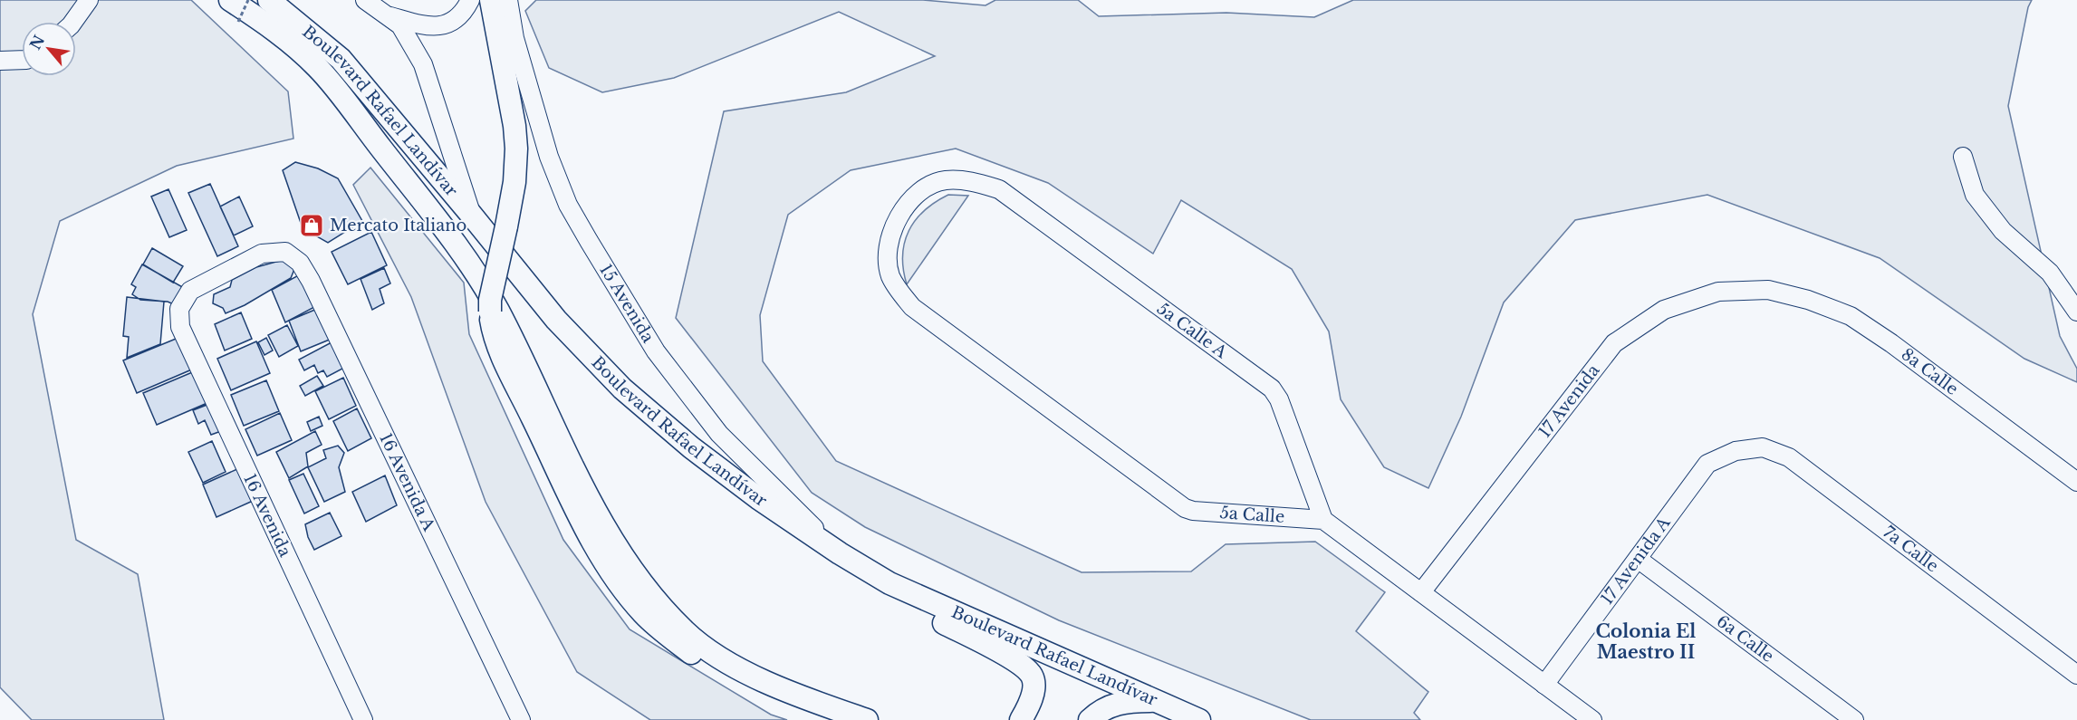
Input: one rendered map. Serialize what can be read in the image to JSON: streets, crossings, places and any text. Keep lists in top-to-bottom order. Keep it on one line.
{"streets":{"main road":["Boulevard Rafael Landívar"],"street":["15 Avenida","5a Calle A","8a Calle","17 Avenida","16 Avenida A","16 Avenida","5a Calle","7a Calle","17 Avenida A","6a Calle"]},"crossings":[["Boulevard Rafael Landívar","15 Avenida"],["5a Calle A","5a Calle"],["8a Calle","17 Avenida"],["16 Avenida A","16 Avenida"],["7a Calle","17 Avenida A"],["17 Avenida A","6a Calle"]],"districts":["Colonia El Maestro II"],"places":{"shop":["Mercato Italiano"]},"north":"top left"}
